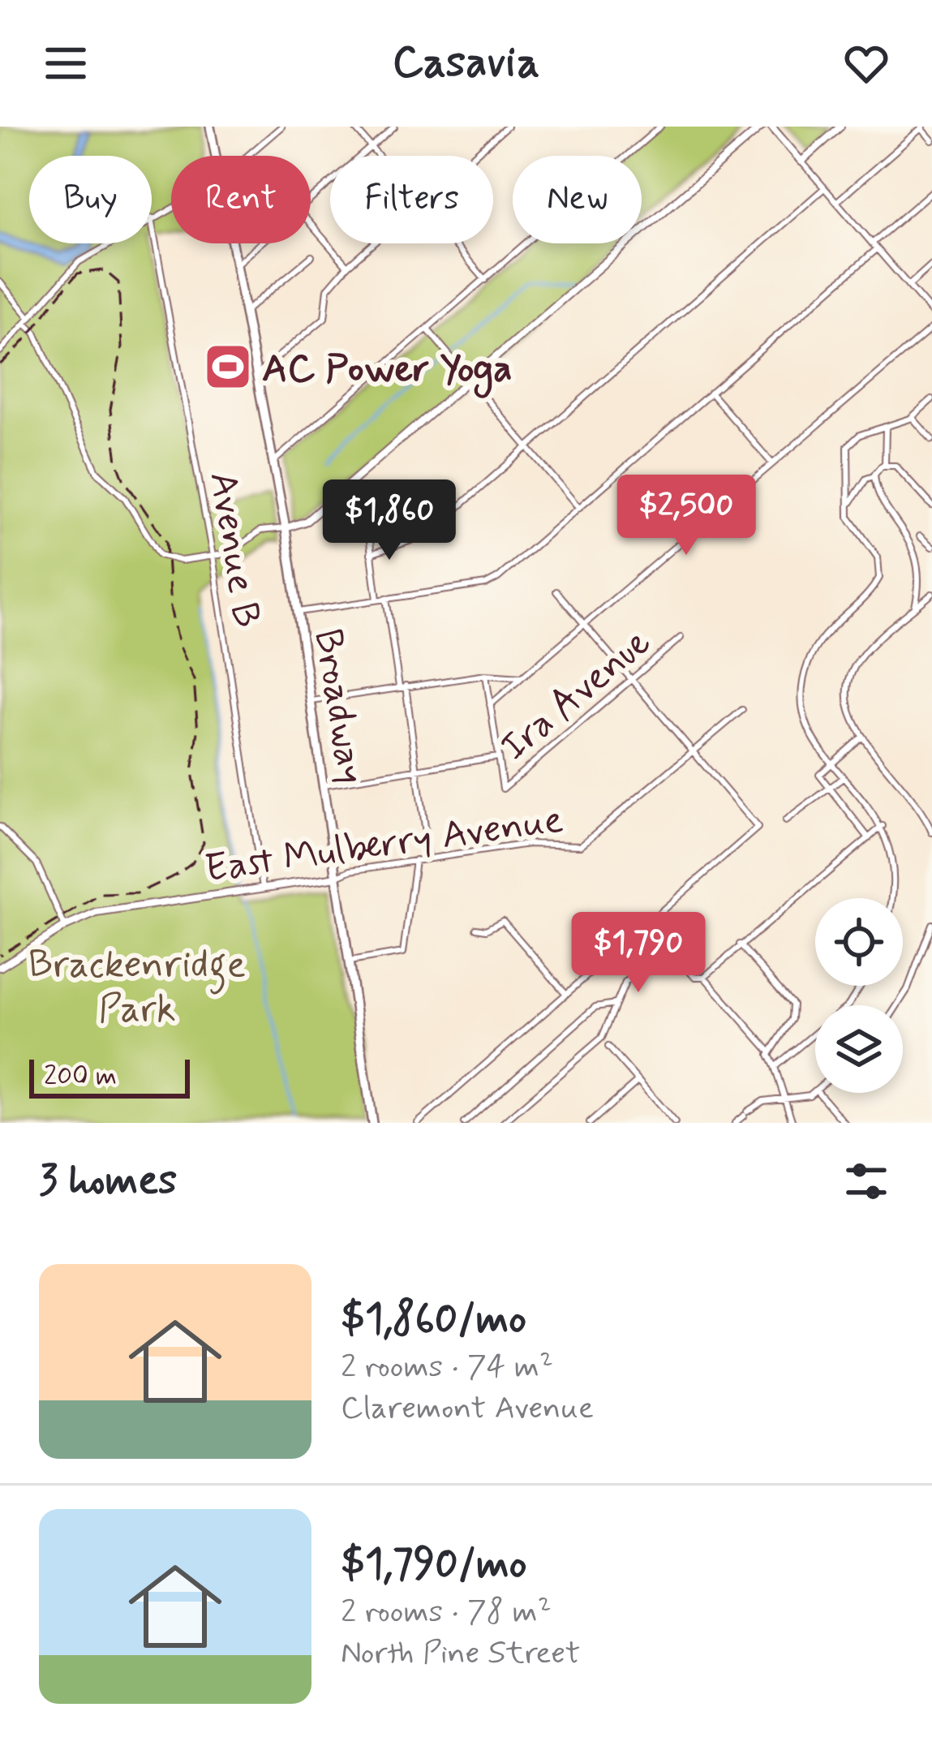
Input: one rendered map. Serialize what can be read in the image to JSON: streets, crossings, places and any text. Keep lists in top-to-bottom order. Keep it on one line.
{"streets":{"main road":["Broadway"],"street":["Avenue B","Ira Avenue","East Mulberry Avenue"]},"crossings":[["Avenue B","East Mulberry Avenue"],["Ira Avenue","Broadway"],["Broadway","East Mulberry Avenue"]],"parks":["Brackenridge Park"],"places":{"sports":["AC Power Yoga"]},"scale_bar":"200 m","page":{"header":"Casavia","chip":["Buy","Rent","Filters","New"],"price":["$2,500","$1,860","$1,790"],"scale":"200 m","heading":"3 homes","list":[{"name":"$1,860/mo","note":"2 rooms · 74 m² · Claremont Avenue"},{"name":"$1,790/mo","note":"2 rooms · 78 m² · North Pine Street"}]}}
